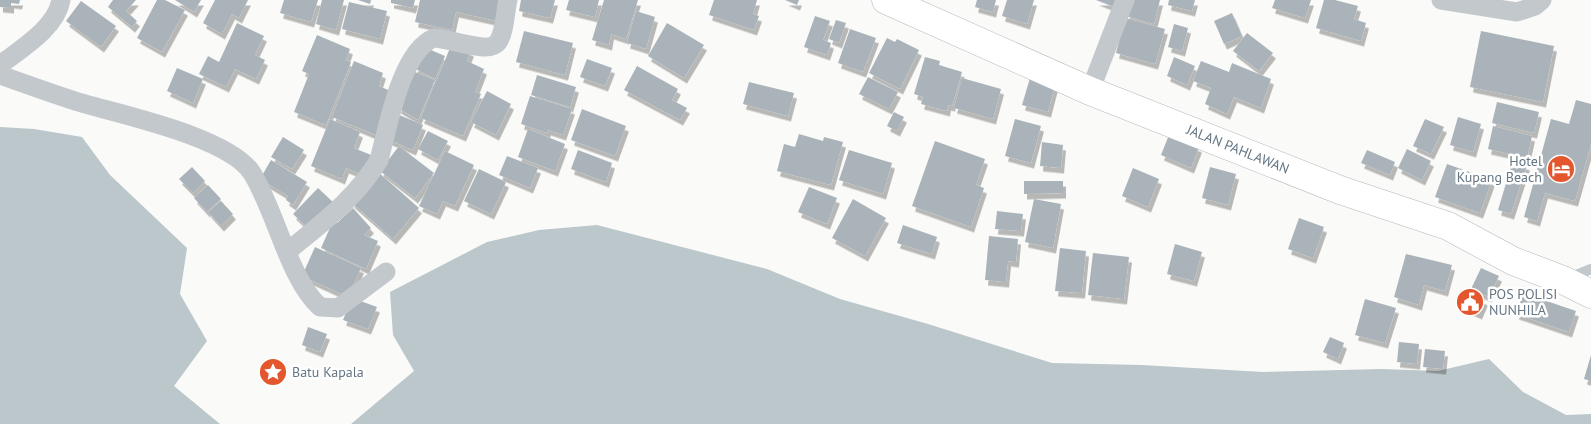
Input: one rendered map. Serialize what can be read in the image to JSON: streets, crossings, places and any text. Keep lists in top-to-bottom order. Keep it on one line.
{"streets":{"highway":["JALAN PAHLAWAN"]},"places":{"hotel":["Hotel Kupang Beach"],"public building":["POS POLISI NUNHILA"],"place":["Batu Kapala"]}}
